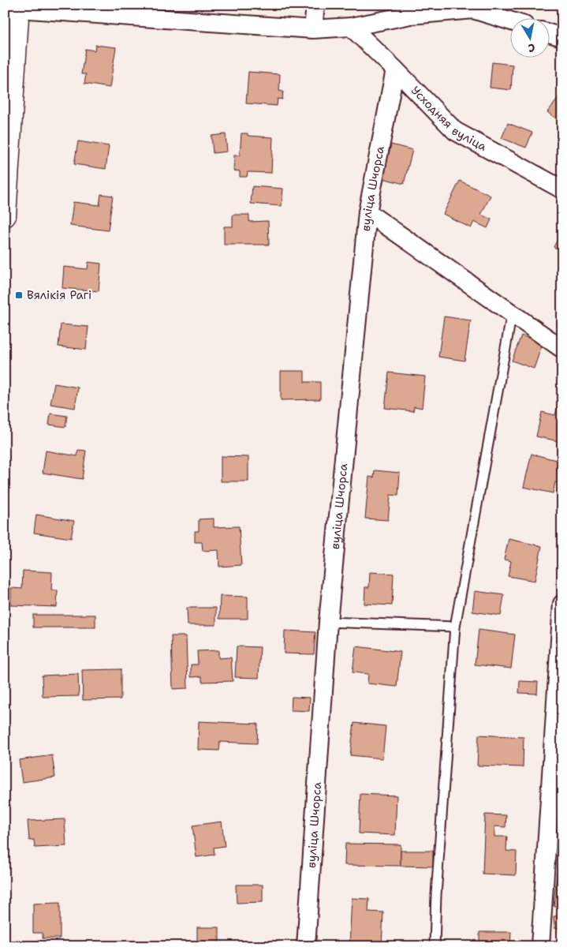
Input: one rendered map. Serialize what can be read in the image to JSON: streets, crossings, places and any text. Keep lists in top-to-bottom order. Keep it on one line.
{"streets":{"street":["Усходняя вуліца","вуліца Шчорса"]},"crossings":[["Усходняя вуліца","вуліца Шчорса"]],"places":{"transit":["Вялікія Рагі"]},"north":"bottom"}
